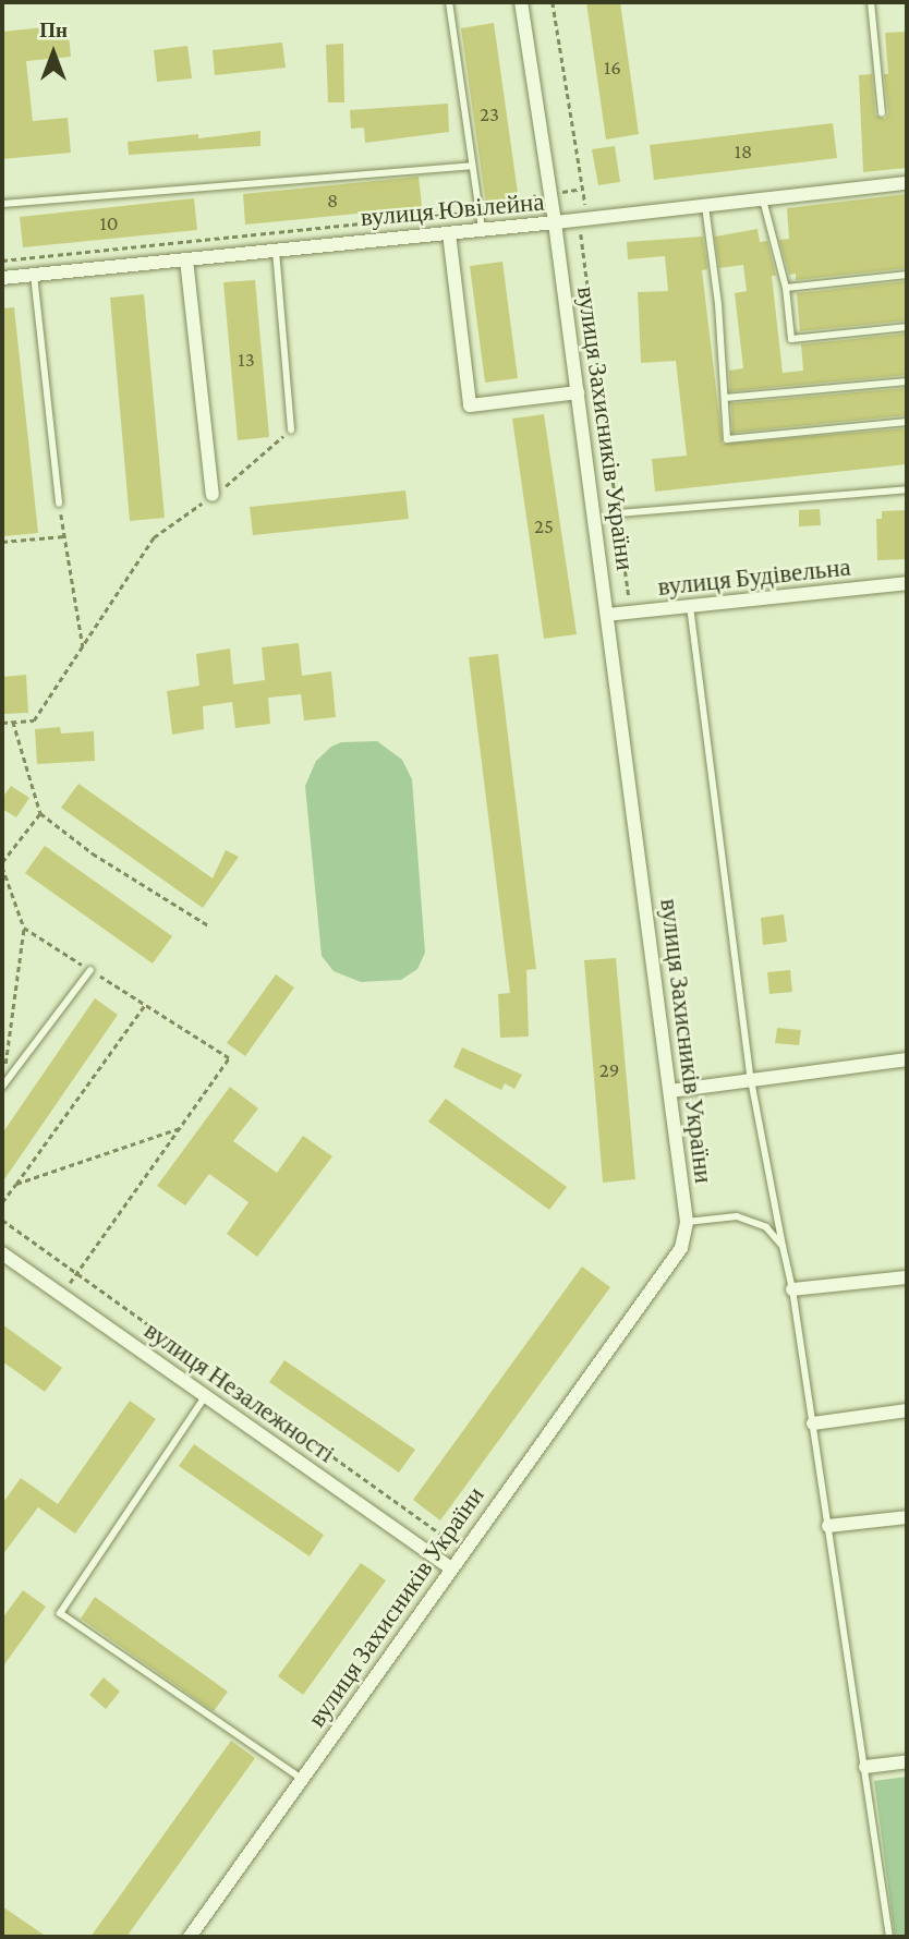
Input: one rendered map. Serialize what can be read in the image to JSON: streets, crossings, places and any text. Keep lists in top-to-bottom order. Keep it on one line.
{"streets":{"street":["вулиця Ювілейна","вулиця Захисників України","вулиця Будівельна","вулиця Незалежності"]},"crossings":[["вулиця Ювілейна","вулиця Захисників України"],["вулиця Захисників України","вулиця Будівельна"],["вулиця Захисників України","вулиця Незалежності"]],"house_numbers":["16","23","18","8","10","13","25","29"],"north":"top"}
